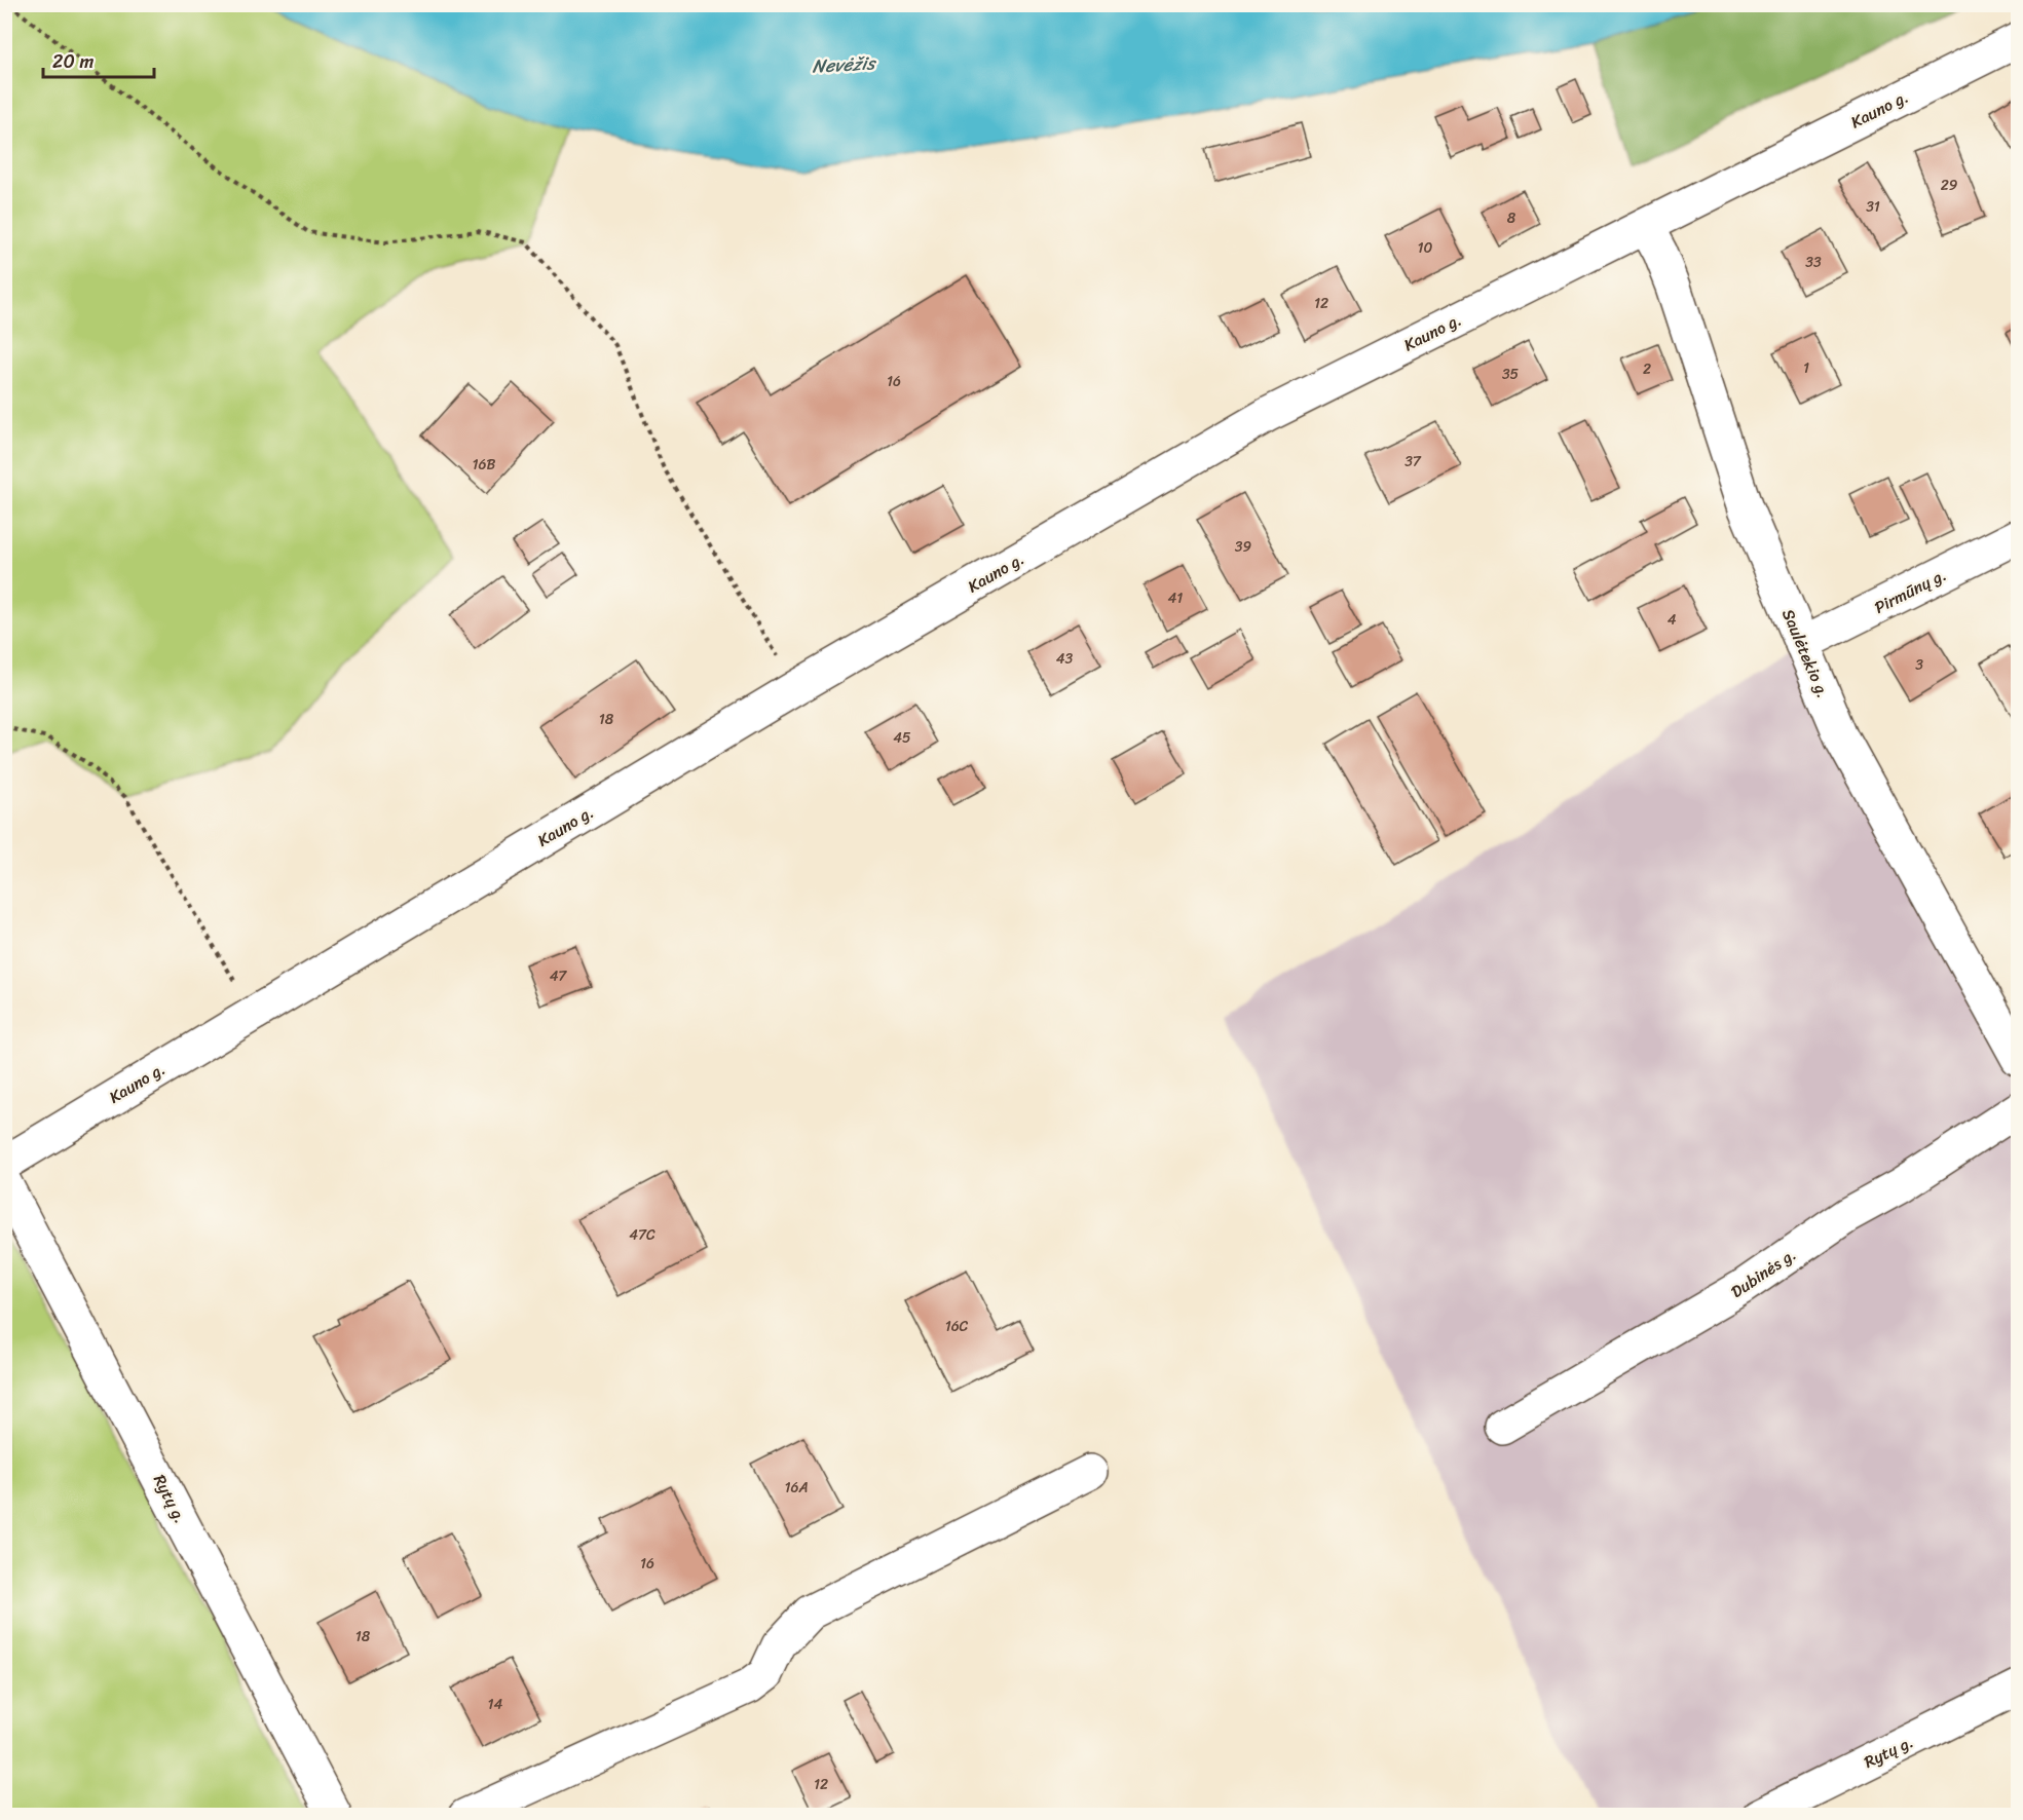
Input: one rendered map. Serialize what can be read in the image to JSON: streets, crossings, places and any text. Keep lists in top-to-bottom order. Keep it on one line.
{"streets":{"street":["Kauno g.","Pirmūnų g.","Saulėtekio g.","Dubinės g.","Rytų g."]},"crossings":[["Kauno g.","Saulėtekio g."],["Pirmūnų g.","Saulėtekio g."]],"water":["Nevėžis"],"house_numbers":["29","31","8","10","33","12","1","2","35","16","37","16B","39","41","4","43","3","18","45","47","47C","16C","16A","16","18","14","12"],"scale_bar":"20 m"}
